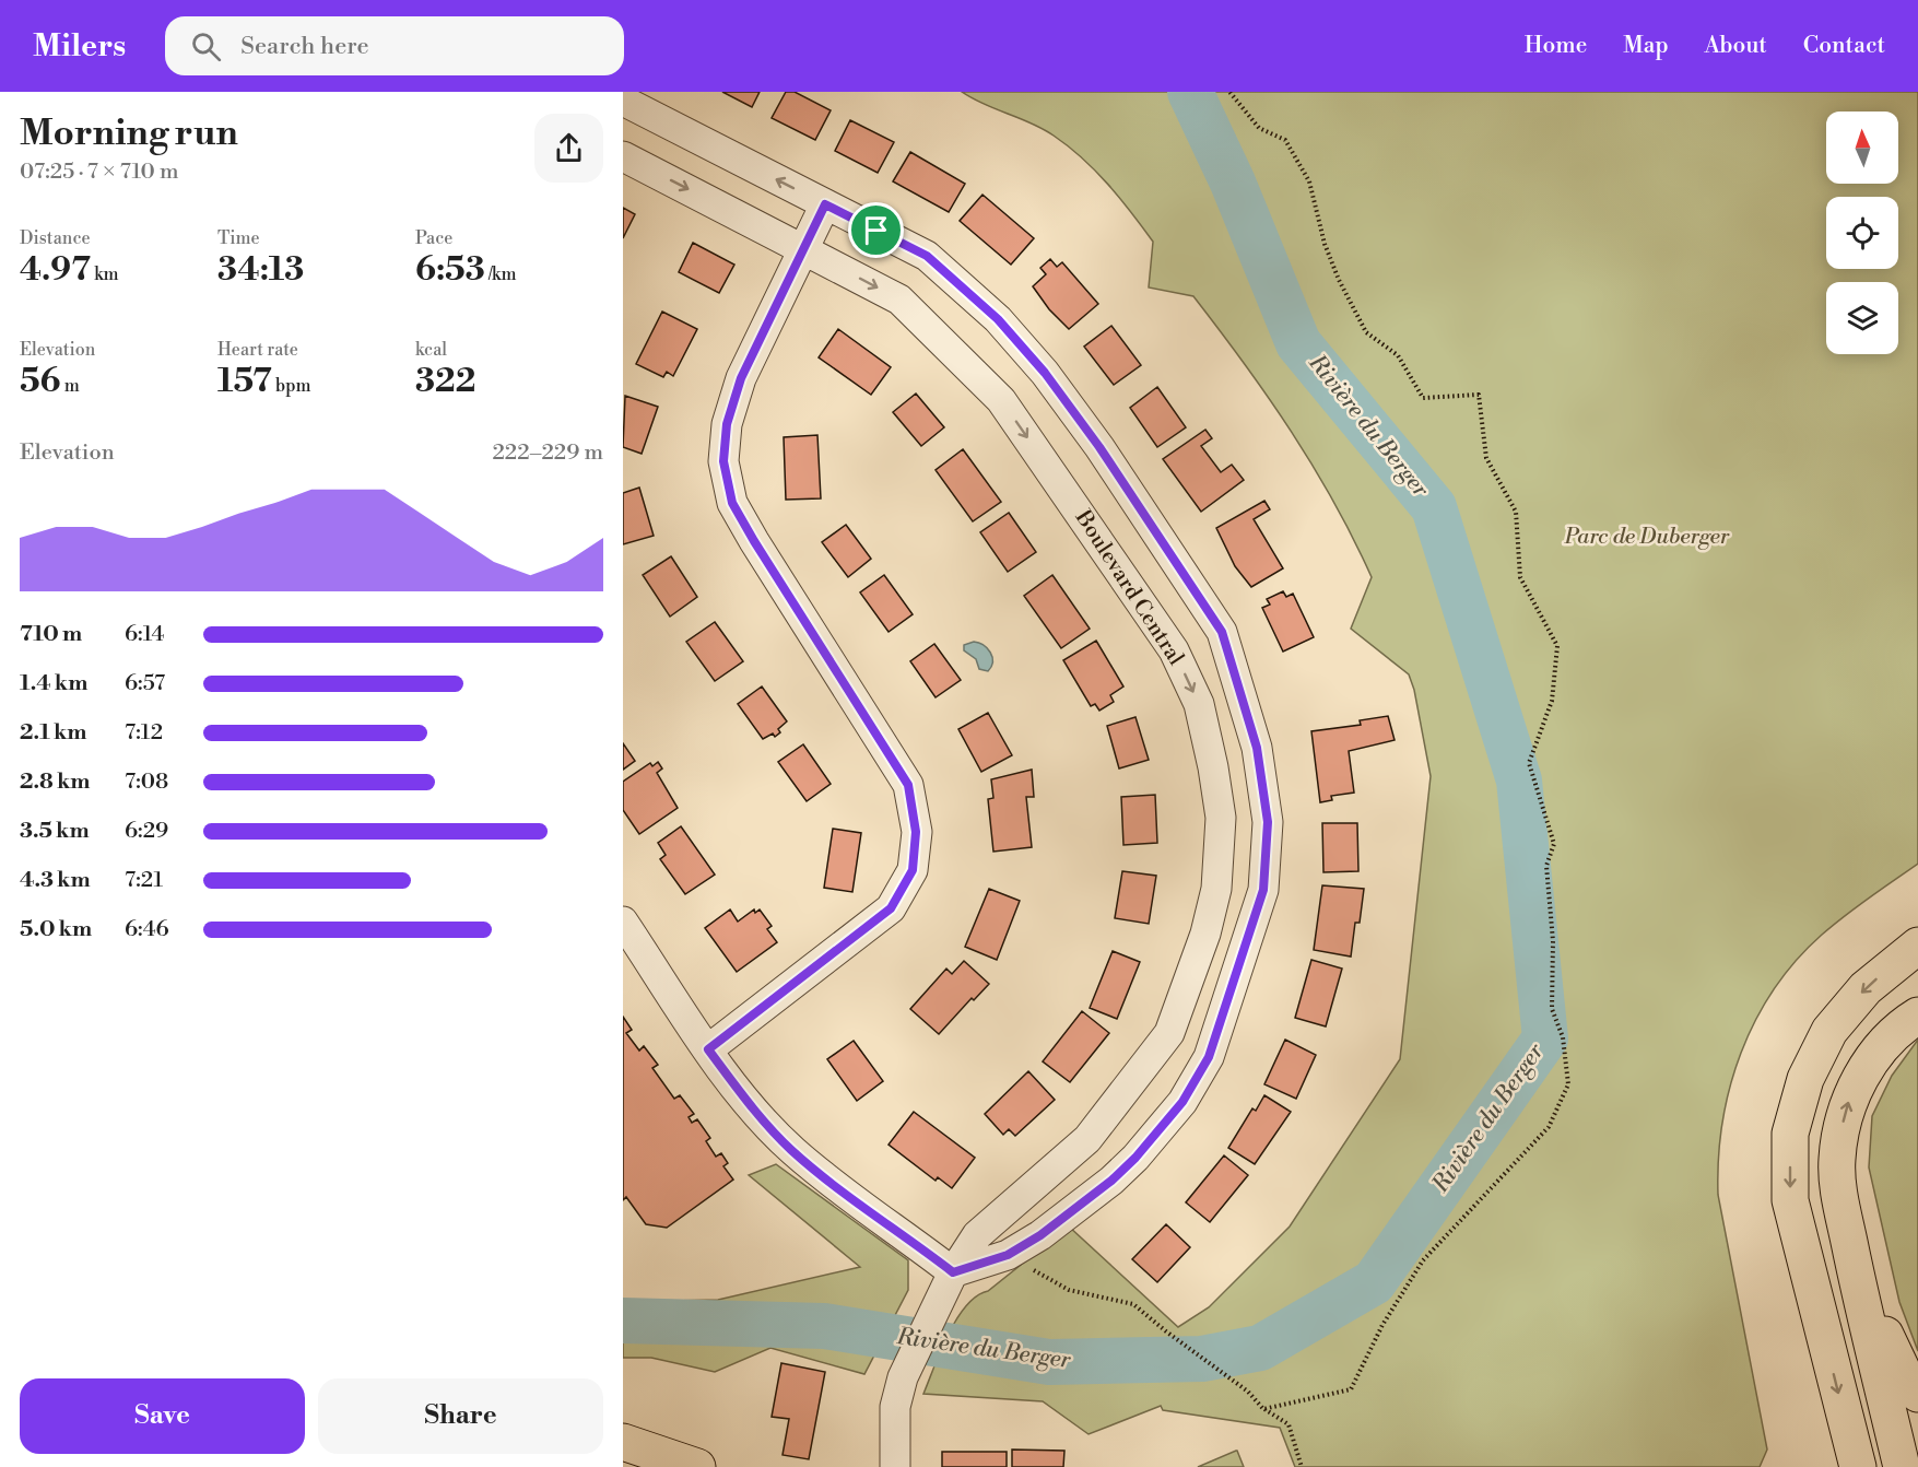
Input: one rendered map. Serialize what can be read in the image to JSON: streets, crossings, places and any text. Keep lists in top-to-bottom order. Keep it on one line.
{"streets":{"street":["Boulevard Central"]},"water":["Rivière du Berger"],"parks":["Parc de Duberger"],"north":"top","page":{"header":"Milers","search":"Search here","nav":["Home","Map","About","Contact"],"heading":["Morning run","07:25 · 7 × 710 m"],"stats":[["Distance","4.97 km"],["Time","34:13"],["Pace","6:53 /km"],["Elevation","56 m"],["Heart rate","157 bpm"],["kcal","322"]],"chart":["Elevation","222–229 m"],"list":[{"name":"710 m","note":"6:14"},{"name":"1.4 km","note":"6:57"},{"name":"2.1 km","note":"7:12"},{"name":"2.8 km","note":"7:08"},{"name":"3.5 km","note":"6:29"},{"name":"4.3 km","note":"7:21"},{"name":"5.0 km","note":"6:46"}],"buttons":["Save","Share"]}}
